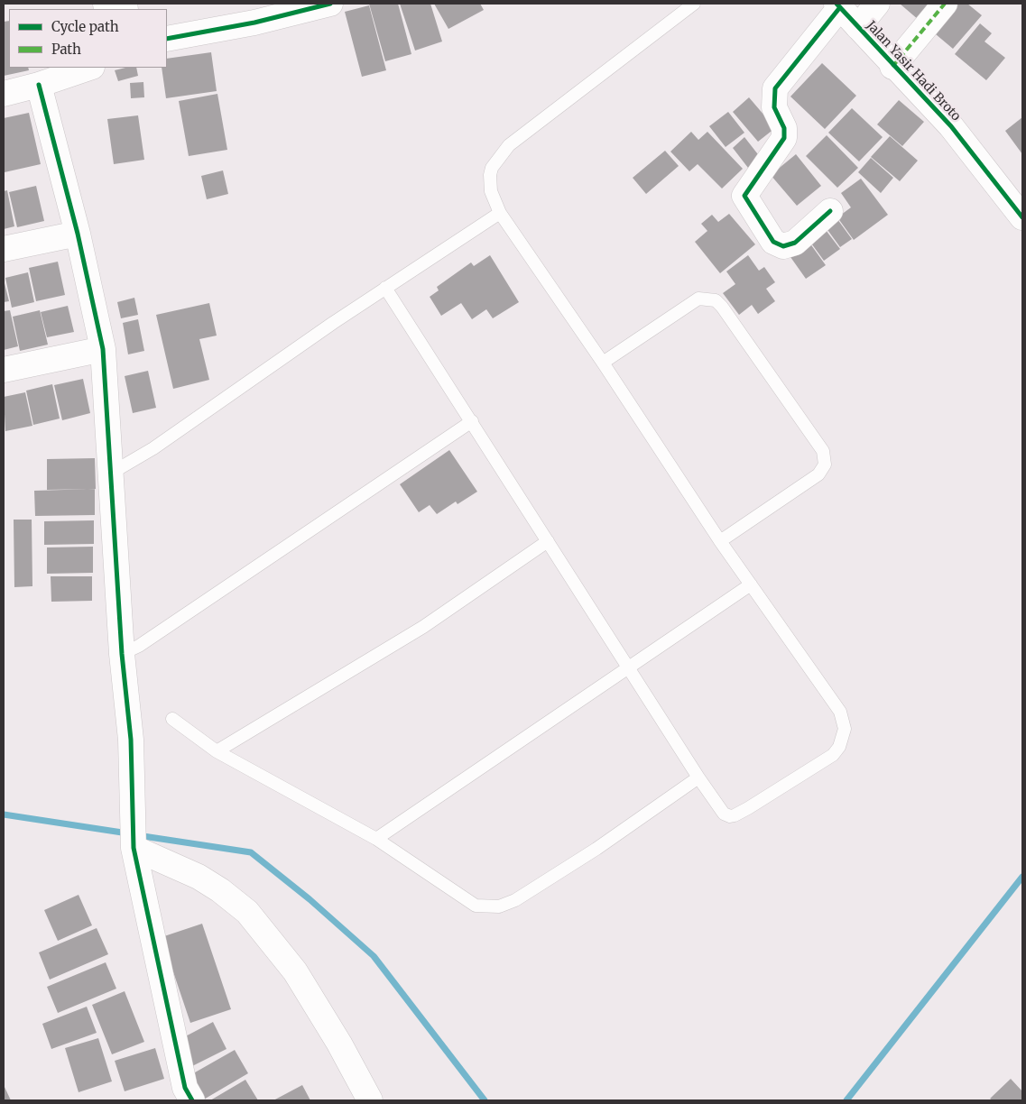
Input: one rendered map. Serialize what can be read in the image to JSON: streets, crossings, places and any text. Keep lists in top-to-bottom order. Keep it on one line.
{"streets":{"street":["Jalan Yasir Hadi Broto"]},"legend":["Cycle path","Path"]}
